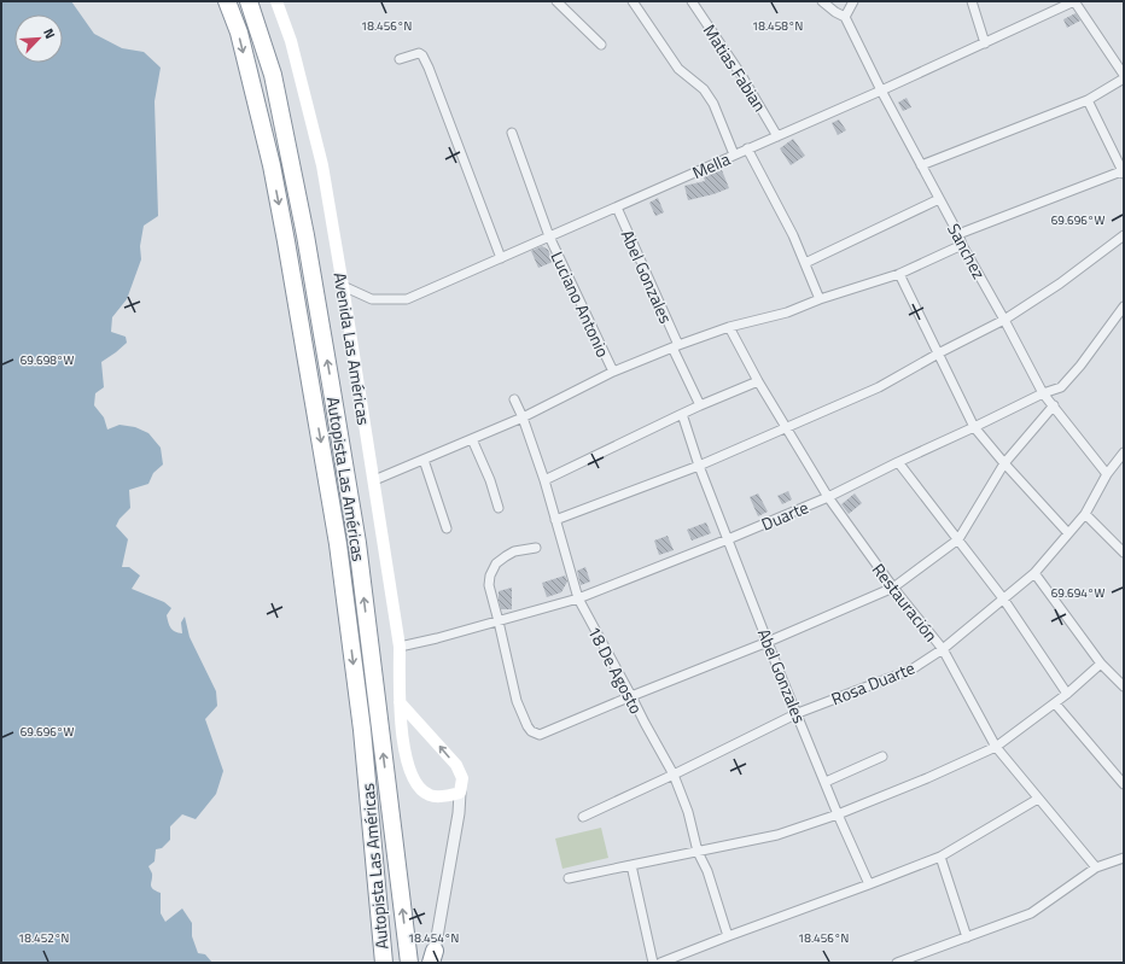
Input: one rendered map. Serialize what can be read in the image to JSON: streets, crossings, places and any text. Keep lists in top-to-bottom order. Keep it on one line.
{"streets":{"highway":["Autopista Las Américas"],"main road":["Avenida Las Américas"],"street":["Matias Fabian","Mella","Sanchez","Abel Gonzales","Luciano Antonio","Duarte","Restauración","18 De Agosto","Rosa Duarte"]},"crossings":[["Matias Fabian","Mella"],["Mella","Sanchez"],["Mella","Abel Gonzales"],["Mella","Luciano Antonio"],["Mella","Avenida Las Américas"],["Sanchez","Duarte"],["Sanchez","Rosa Duarte"],["Abel Gonzales","Duarte"],["Abel Gonzales","Rosa Duarte"],["Avenida Las Américas","Duarte"],["Duarte","Restauración"],["Duarte","18 De Agosto"],["Restauración","Rosa Duarte"],["18 De Agosto","Rosa Duarte"]],"north":"top right","coordinates":["18.456°N","18.458°N","69.696°W","69.698°W","69.694°W","18.452°N","18.454°N"]}
